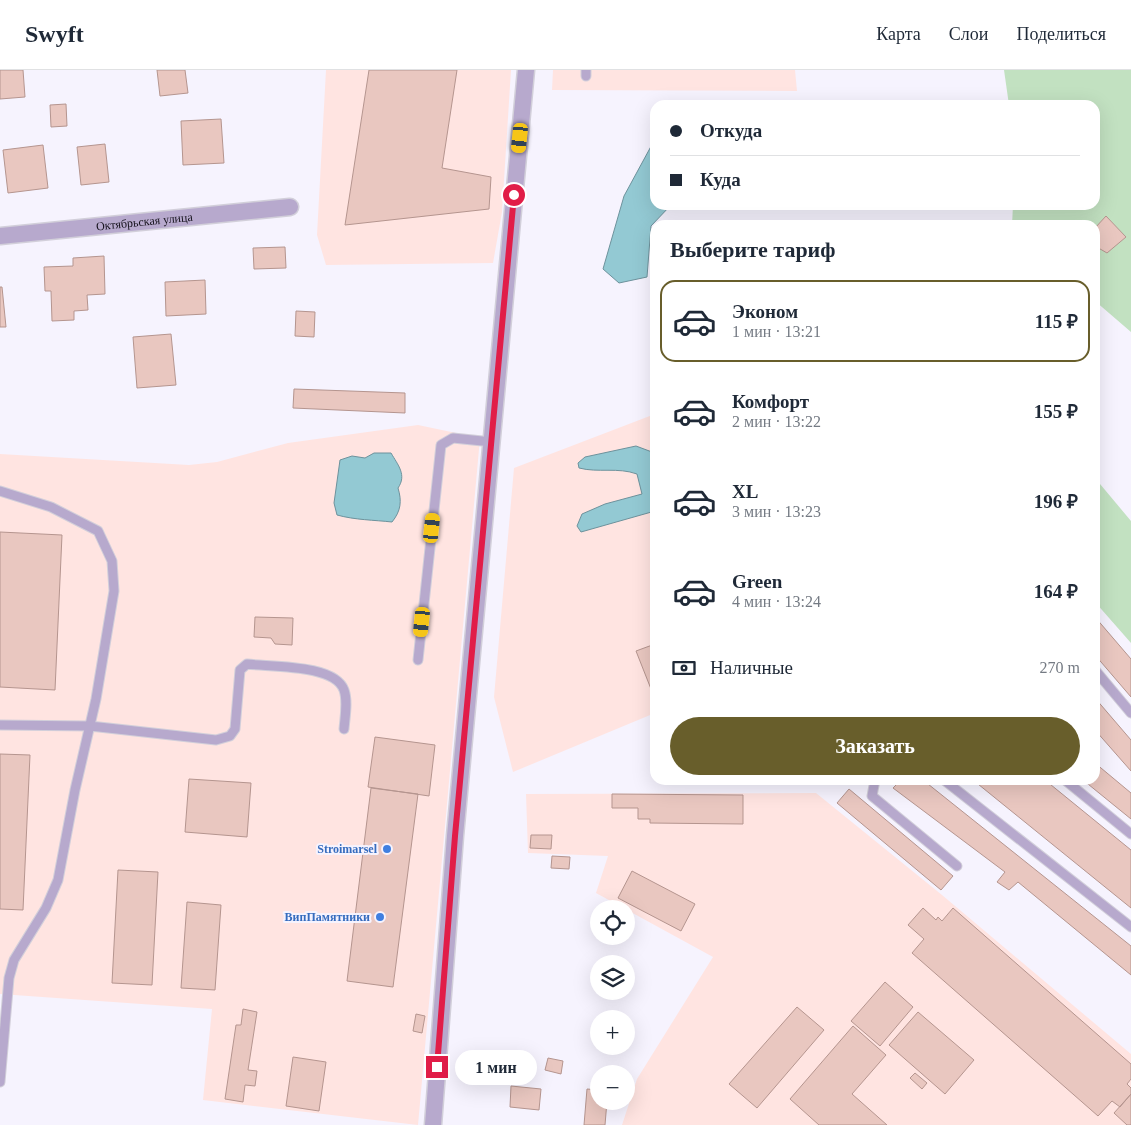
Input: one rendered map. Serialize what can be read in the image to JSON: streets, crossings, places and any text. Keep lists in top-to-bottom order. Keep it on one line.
{"streets":{"street":["Октябрьская улица"]},"places":["Stroimarsel","ВипПамятники"],"page":{"header":"Swyft","nav":["Карта","Слои","Поделиться"],"banner":["Откуда","Куда"],"heading":"Выберите тариф","list":[{"name":"Эконом","note":"1 мин · 13:21","value":"115 ₽"},{"name":"Комфорт","note":"2 мин · 13:22","value":"155 ₽"},{"name":"XL","note":"3 мин · 13:23","value":"196 ₽"},{"name":"Green","note":"4 мин · 13:24","value":"164 ₽"}],"pay":["Наличные","270 m"],"buttons":"Заказать","map_buttons":["+","−"],"bubble":"1 мин"}}
